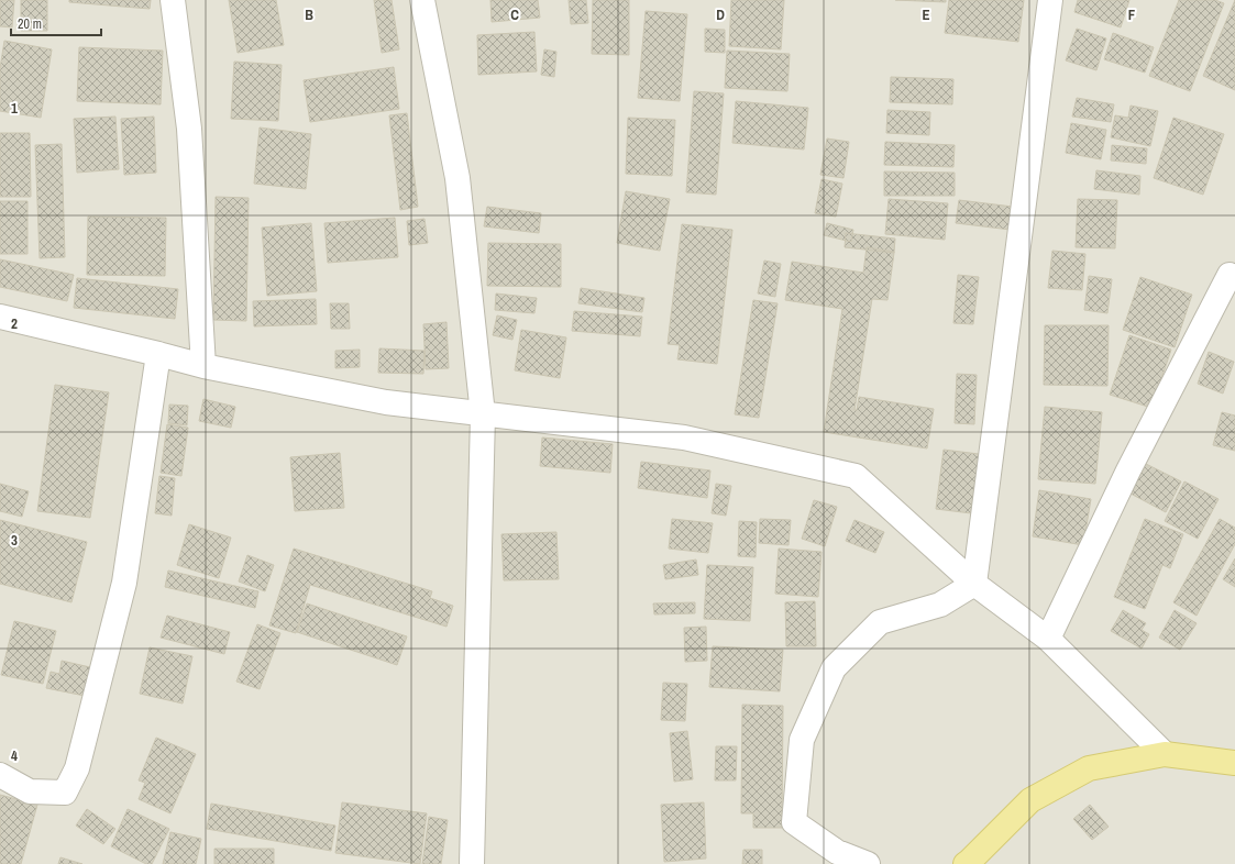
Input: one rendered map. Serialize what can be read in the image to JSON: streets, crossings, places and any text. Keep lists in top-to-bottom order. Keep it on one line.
{"scale_bar":"20 m","grid":{"columns":["B","C","D","E","F"],"rows":["1","2","3","4"]}}
